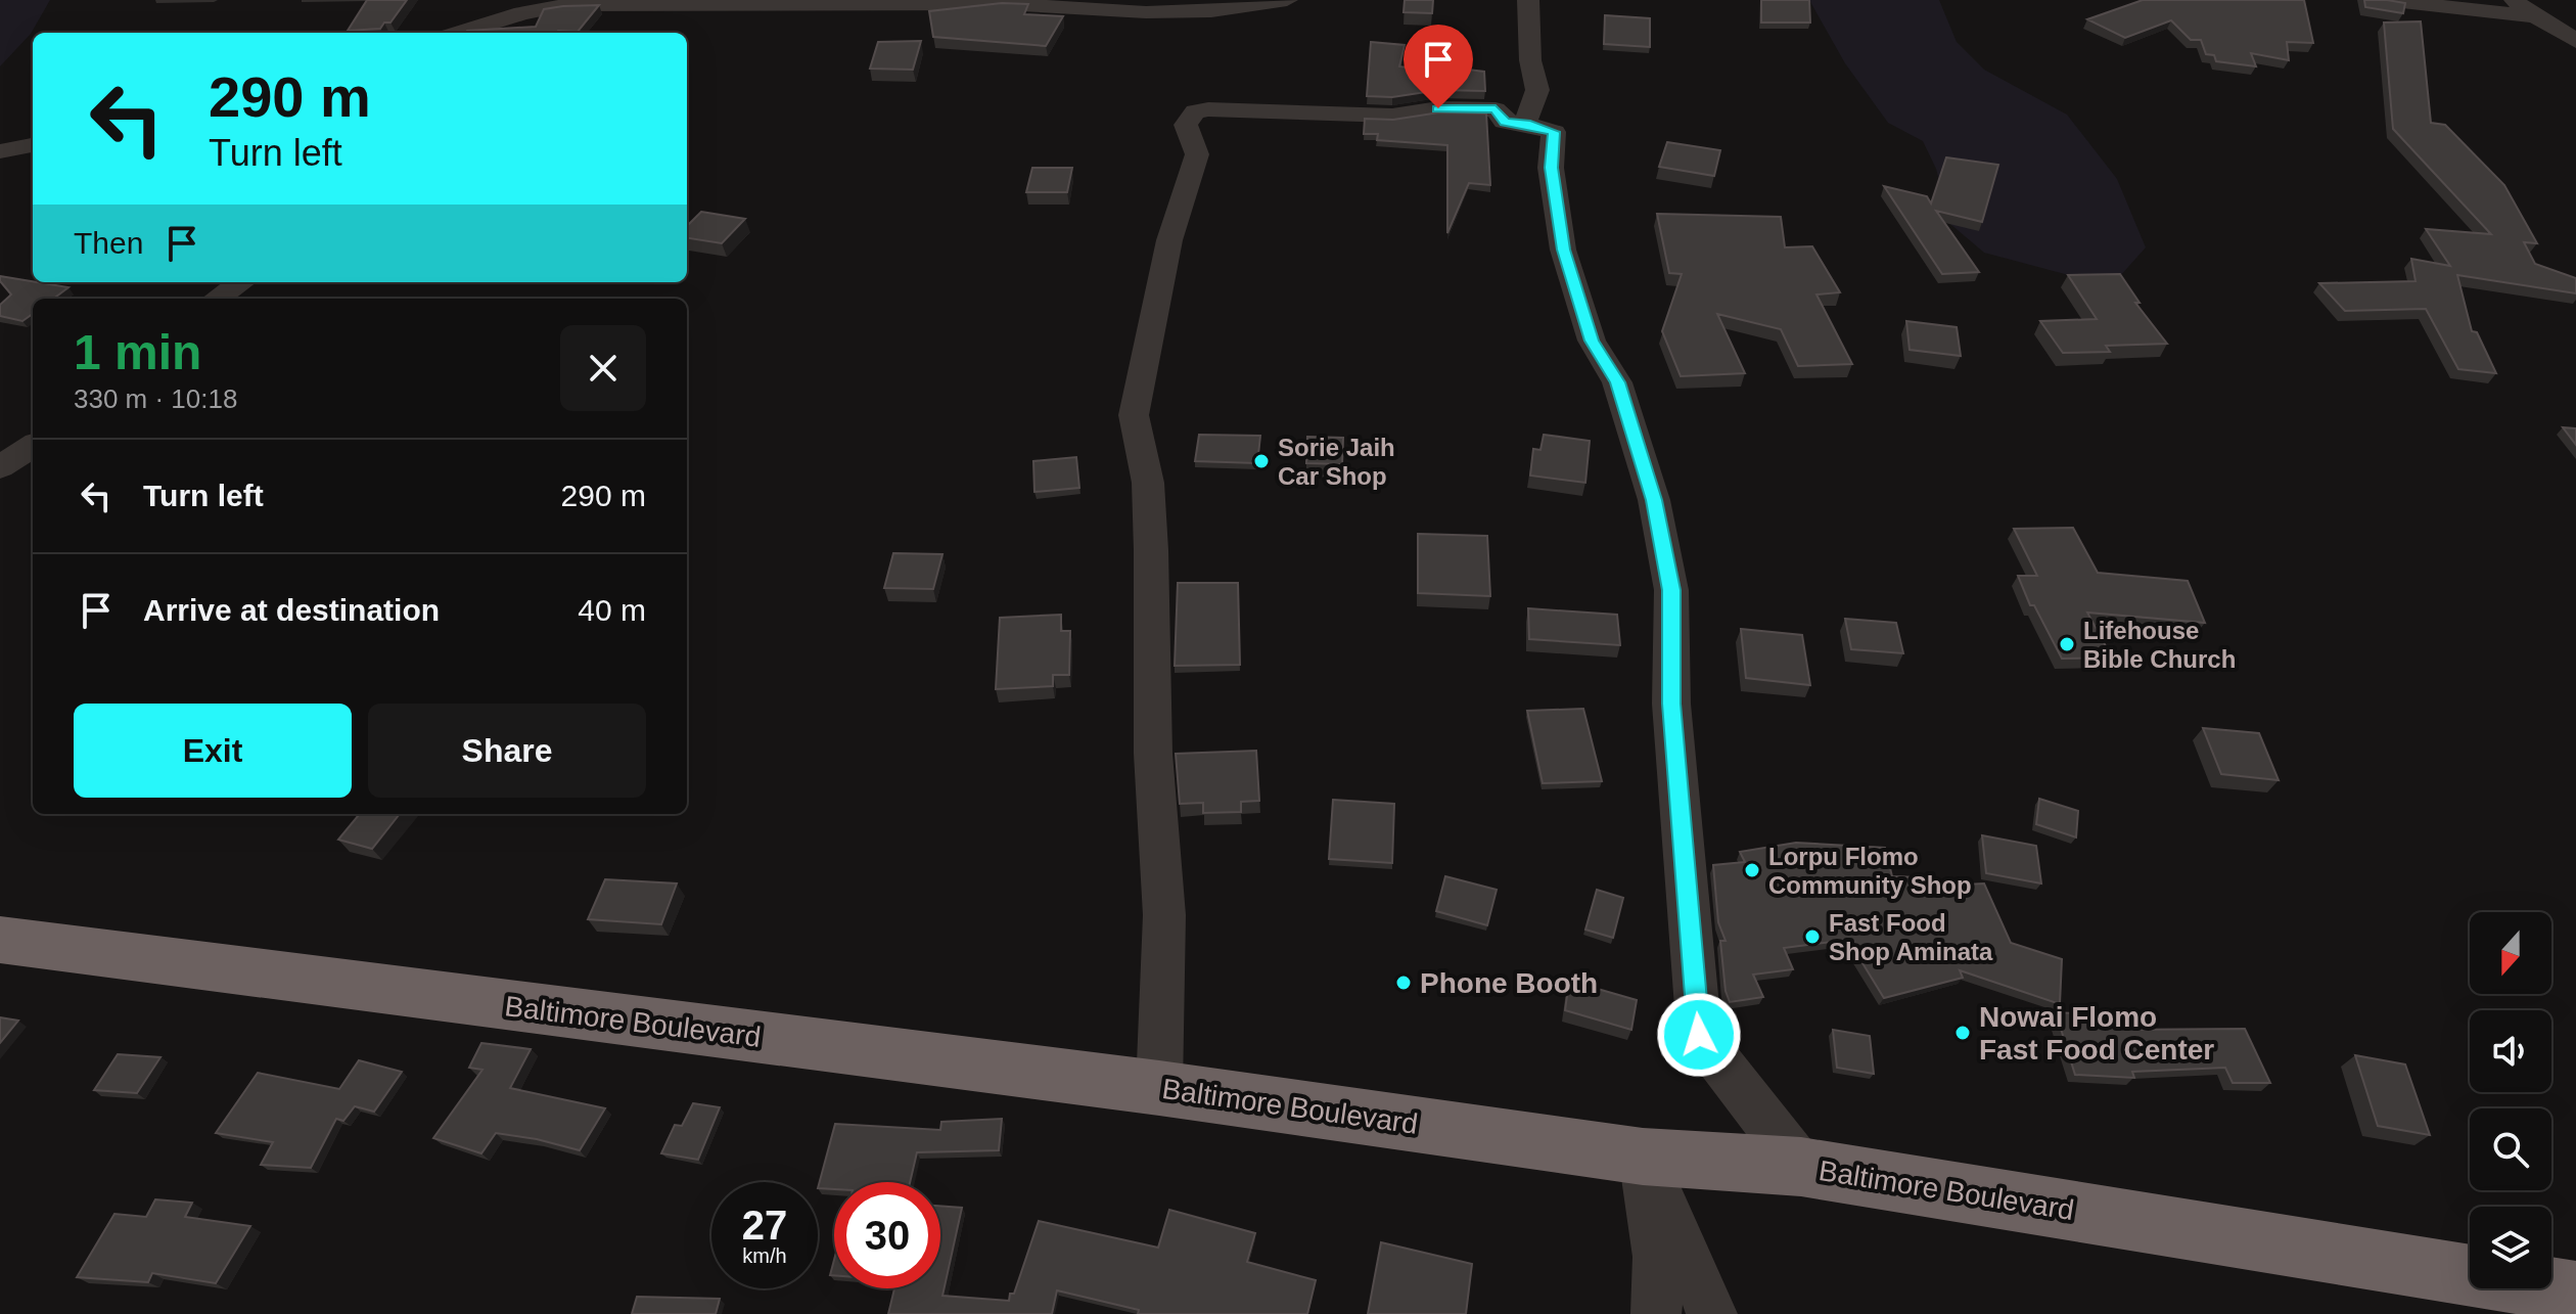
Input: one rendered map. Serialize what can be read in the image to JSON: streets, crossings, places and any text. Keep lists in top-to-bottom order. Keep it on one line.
{"streets":{"highway":["Baltimore Boulevard"]},"places":["Sorie Jaih Car Shop","Lifehouse Bible Church","Lorpu Flomo Community Shop","Fast Food Shop Aminata","Phone Booth","Nowai Flomo Fast Food Center"],"north":"bottom","page":{"turn":["290 m","Turn left"],"then":"Then","heading":["1 min","330 m · 10:18"],"list":[{"name":"Turn left","value":"290 m"},{"name":"Arrive at destination","value":"40 m"}],"buttons":["Exit","Share"],"speed":"27 km/h","limit":"30"}}
